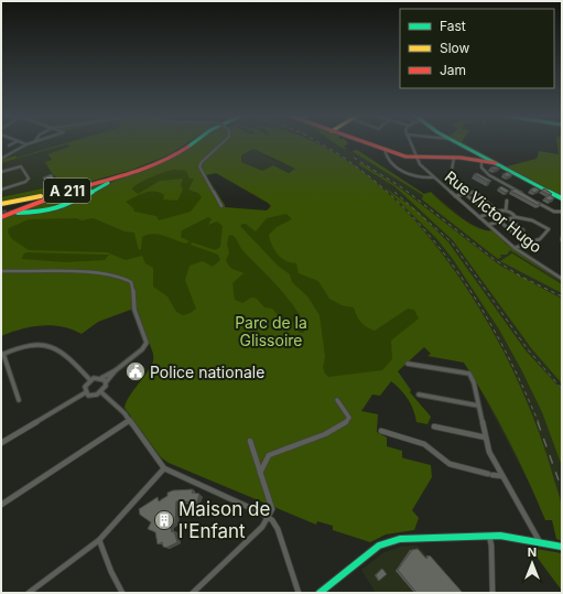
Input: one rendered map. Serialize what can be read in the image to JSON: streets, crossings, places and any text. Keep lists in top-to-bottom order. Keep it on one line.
{"streets":{"main road":["A 211"],"street":["Rue Victor Hugo"]},"parks":["Parc de la Glissoire"],"places":{"public building":["Police nationale"],"building":["Maison de l'Enfant"]},"legend":["Fast","Slow","Jam"],"north":"top"}
